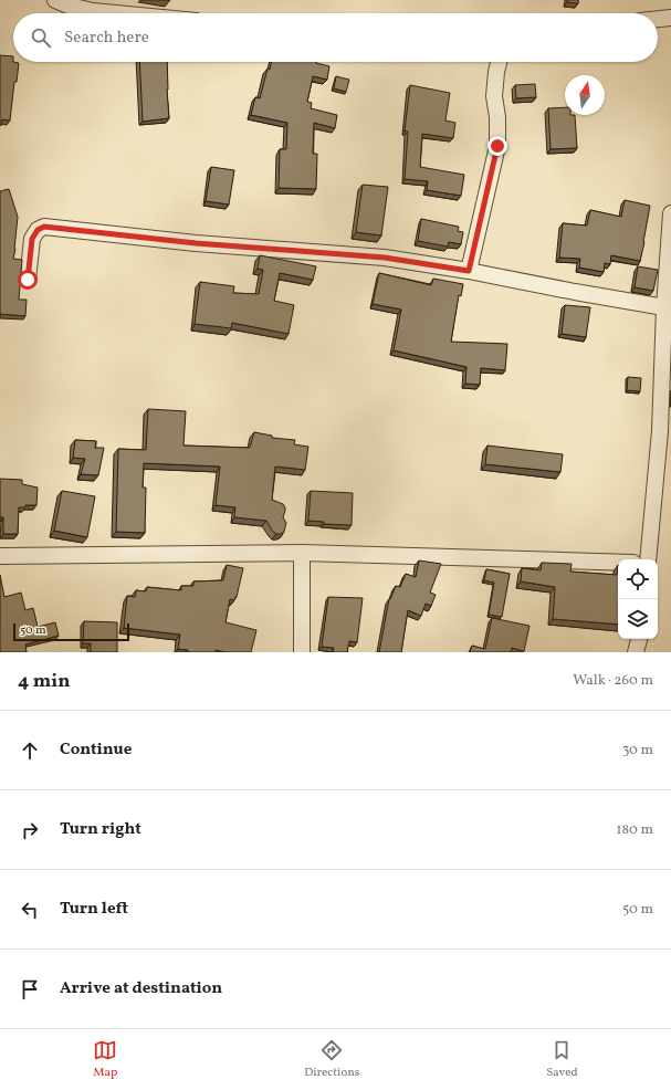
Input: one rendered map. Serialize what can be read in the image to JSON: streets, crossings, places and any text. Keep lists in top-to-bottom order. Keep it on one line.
{"scale_bar":"50 m","north":"top","page":{"search":"Search here","scale":"50 m","heading":["4 min","Walk · 260 m"],"list":[["Continue","30 m"],["Turn right","180 m"],["Turn left","50 m"],"Arrive at destination"],"nav":["Map","Directions","Saved"]}}
